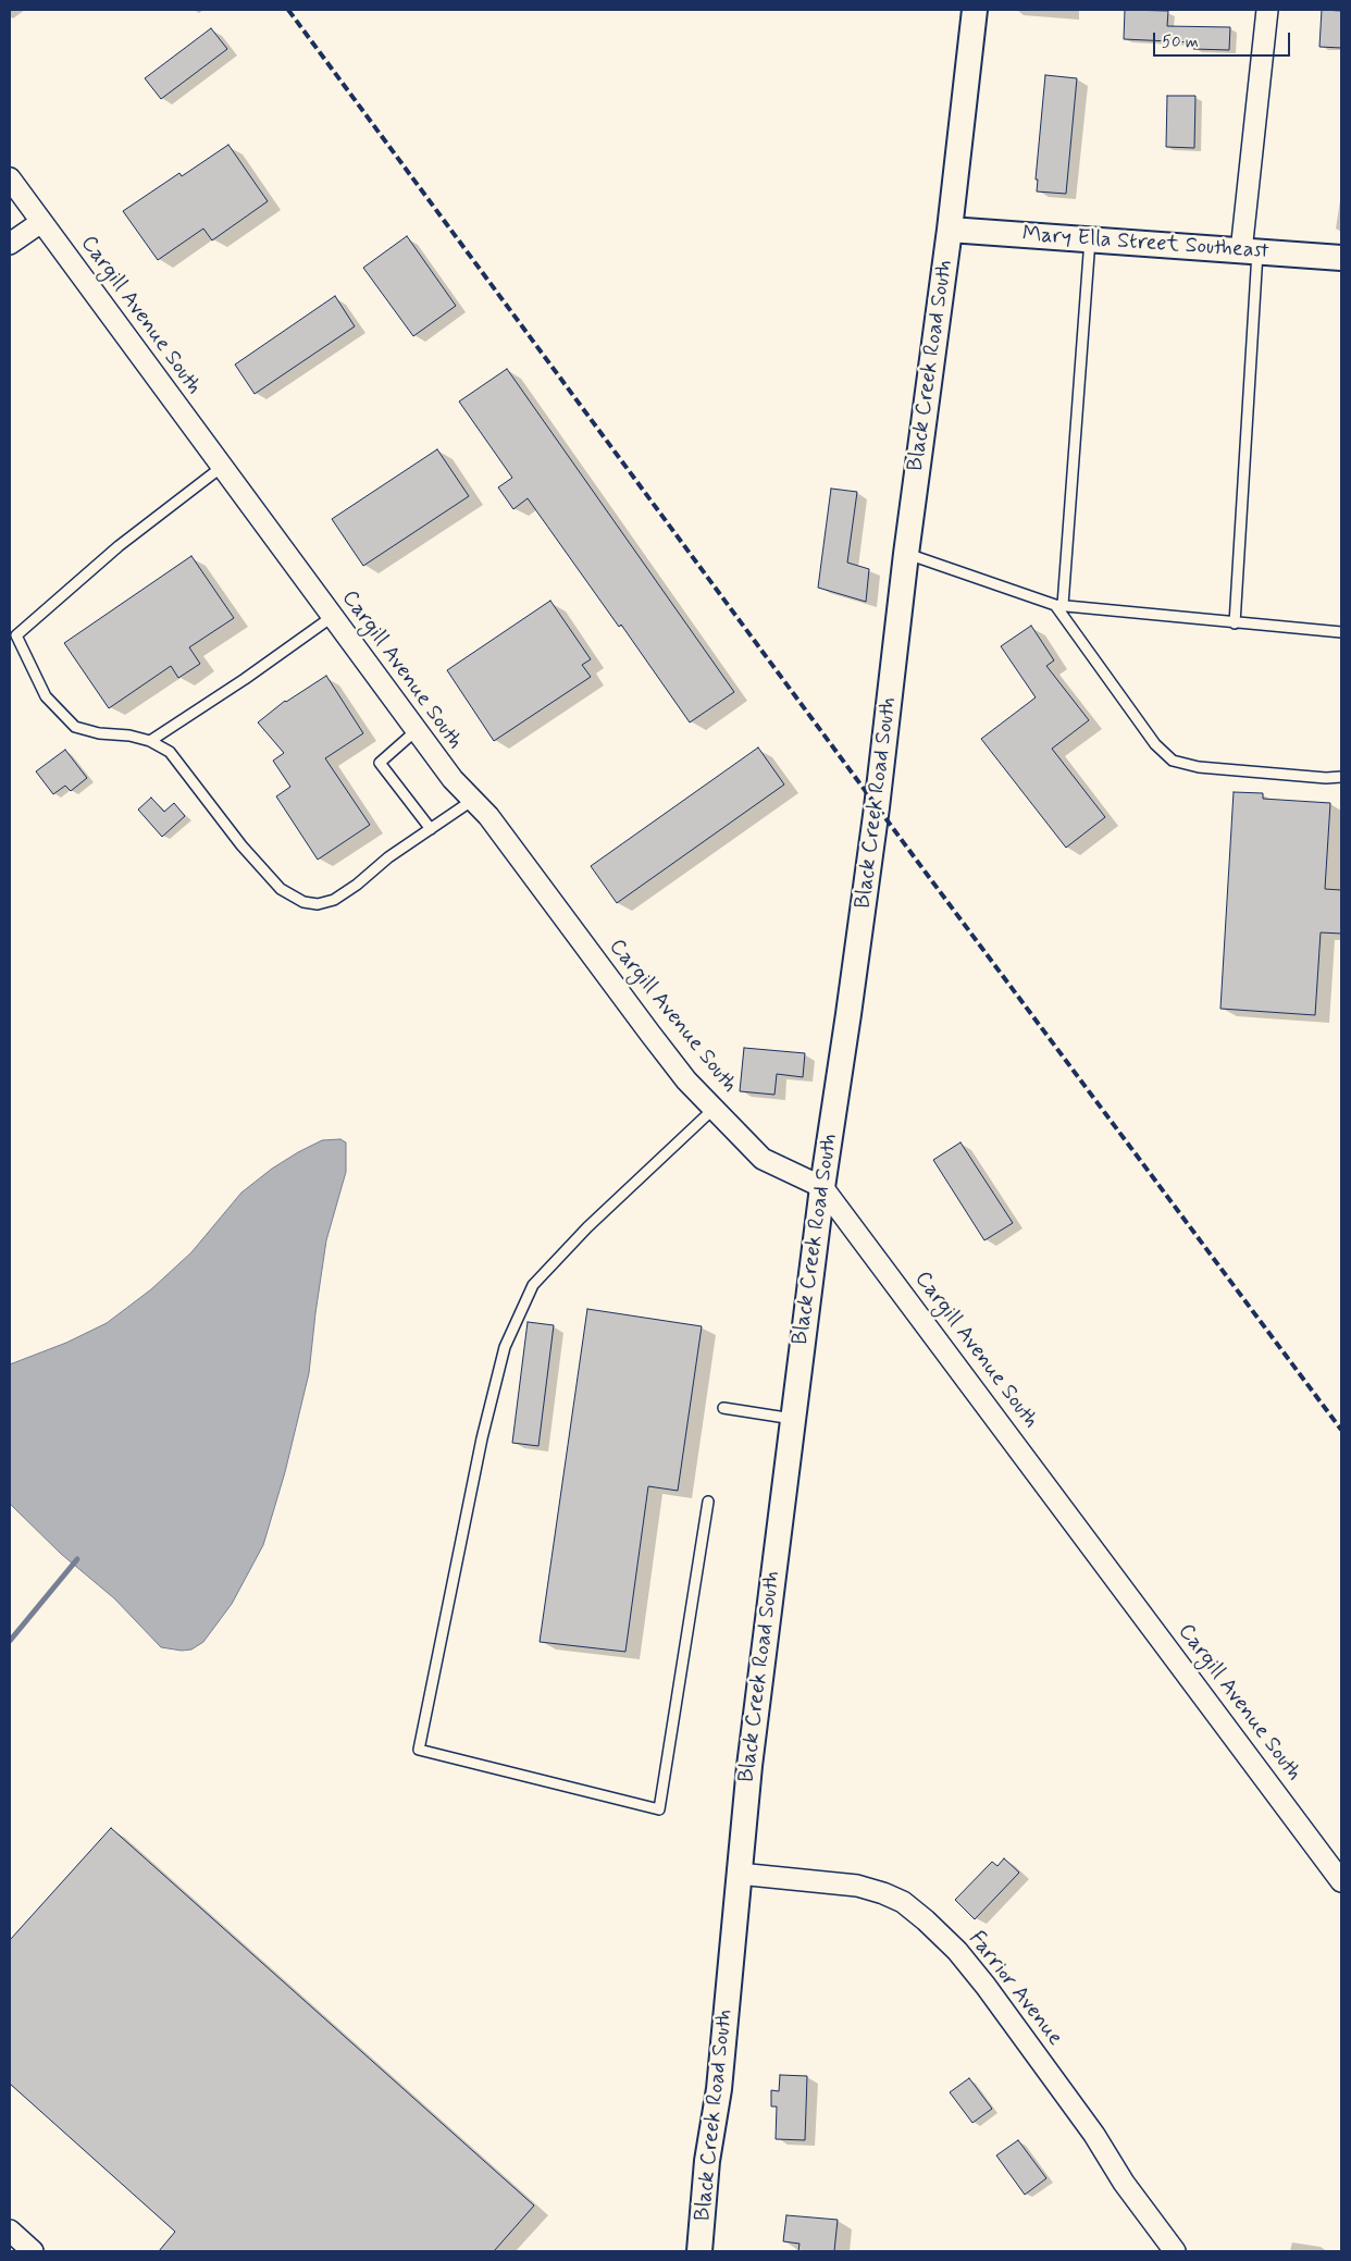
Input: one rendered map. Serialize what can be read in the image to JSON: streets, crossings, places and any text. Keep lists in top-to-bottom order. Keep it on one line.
{"streets":{"street":["Mary Ella Street Southeast","Cargill Avenue South","Black Creek Road South","Farrior Avenue"]},"crossings":[["Mary Ella Street Southeast","Black Creek Road South"],["Cargill Avenue South","Black Creek Road South"],["Black Creek Road South","Farrior Avenue"]],"scale_bar":"50 m"}
